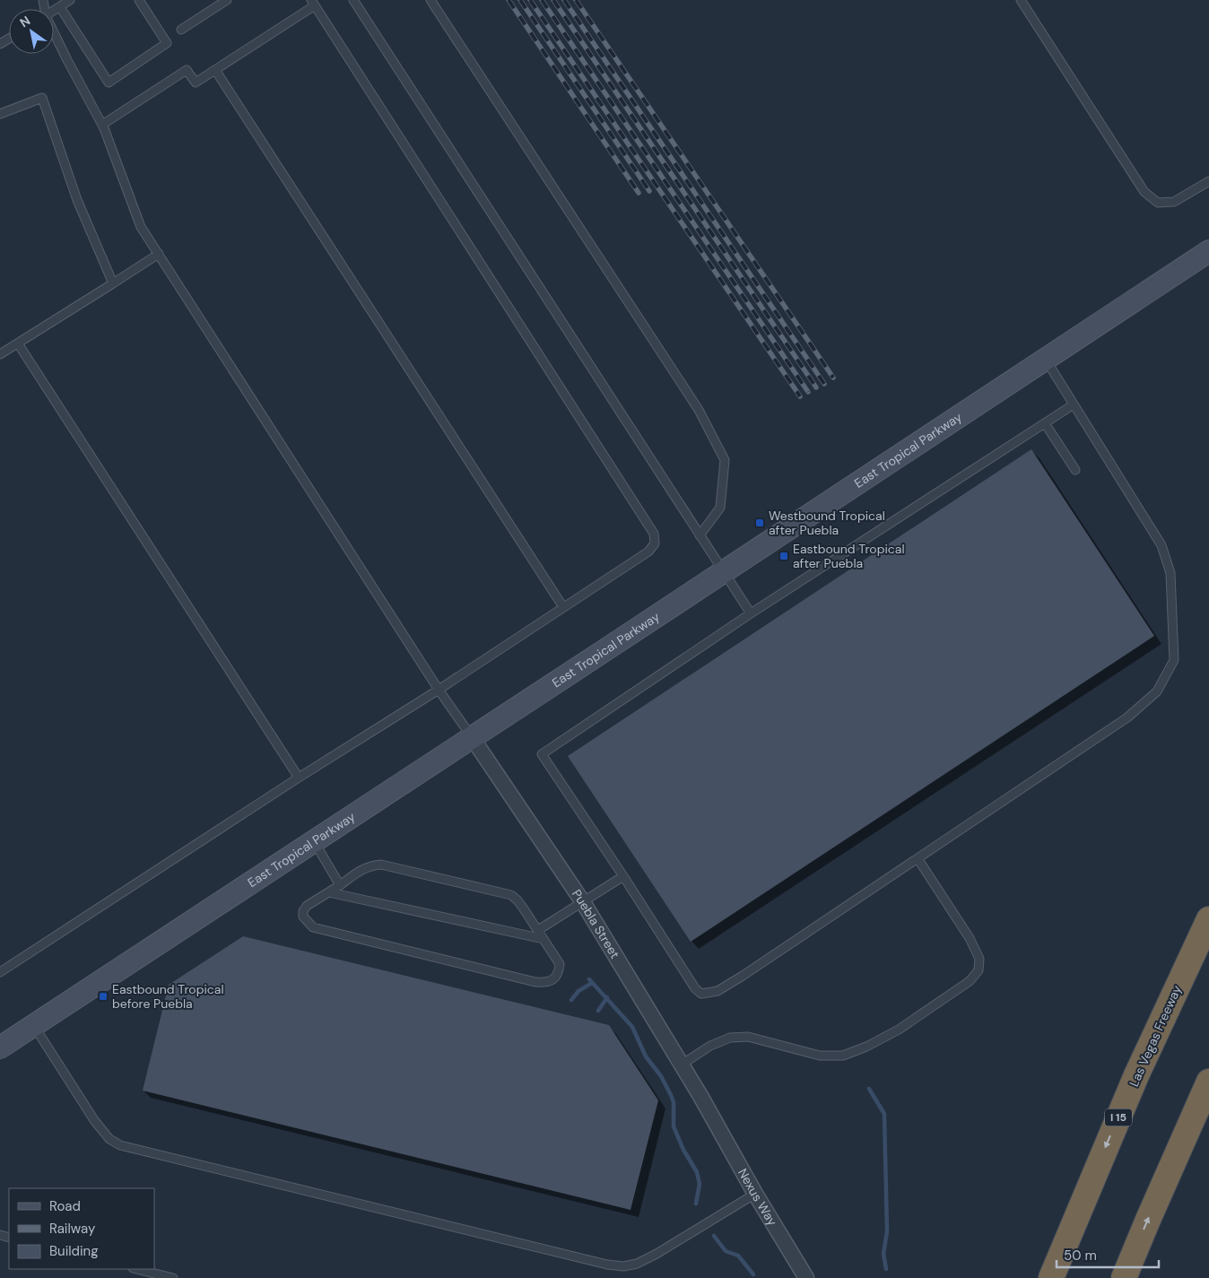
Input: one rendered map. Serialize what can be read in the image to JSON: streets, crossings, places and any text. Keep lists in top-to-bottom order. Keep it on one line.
{"streets":{"highway":["Las Vegas Freeway","I 15"],"street":["East Tropical Parkway","Puebla Street","Nexus Way"]},"crossings":[["East Tropical Parkway","Puebla Street"],["Puebla Street","Nexus Way"]],"places":{"transit":["Westbound Tropical after Puebla","Eastbound Tropical after Puebla","Eastbound Tropical before Puebla"]},"legend":["Road","Railway","Building"],"scale_bar":"50 m","north":"top left"}
